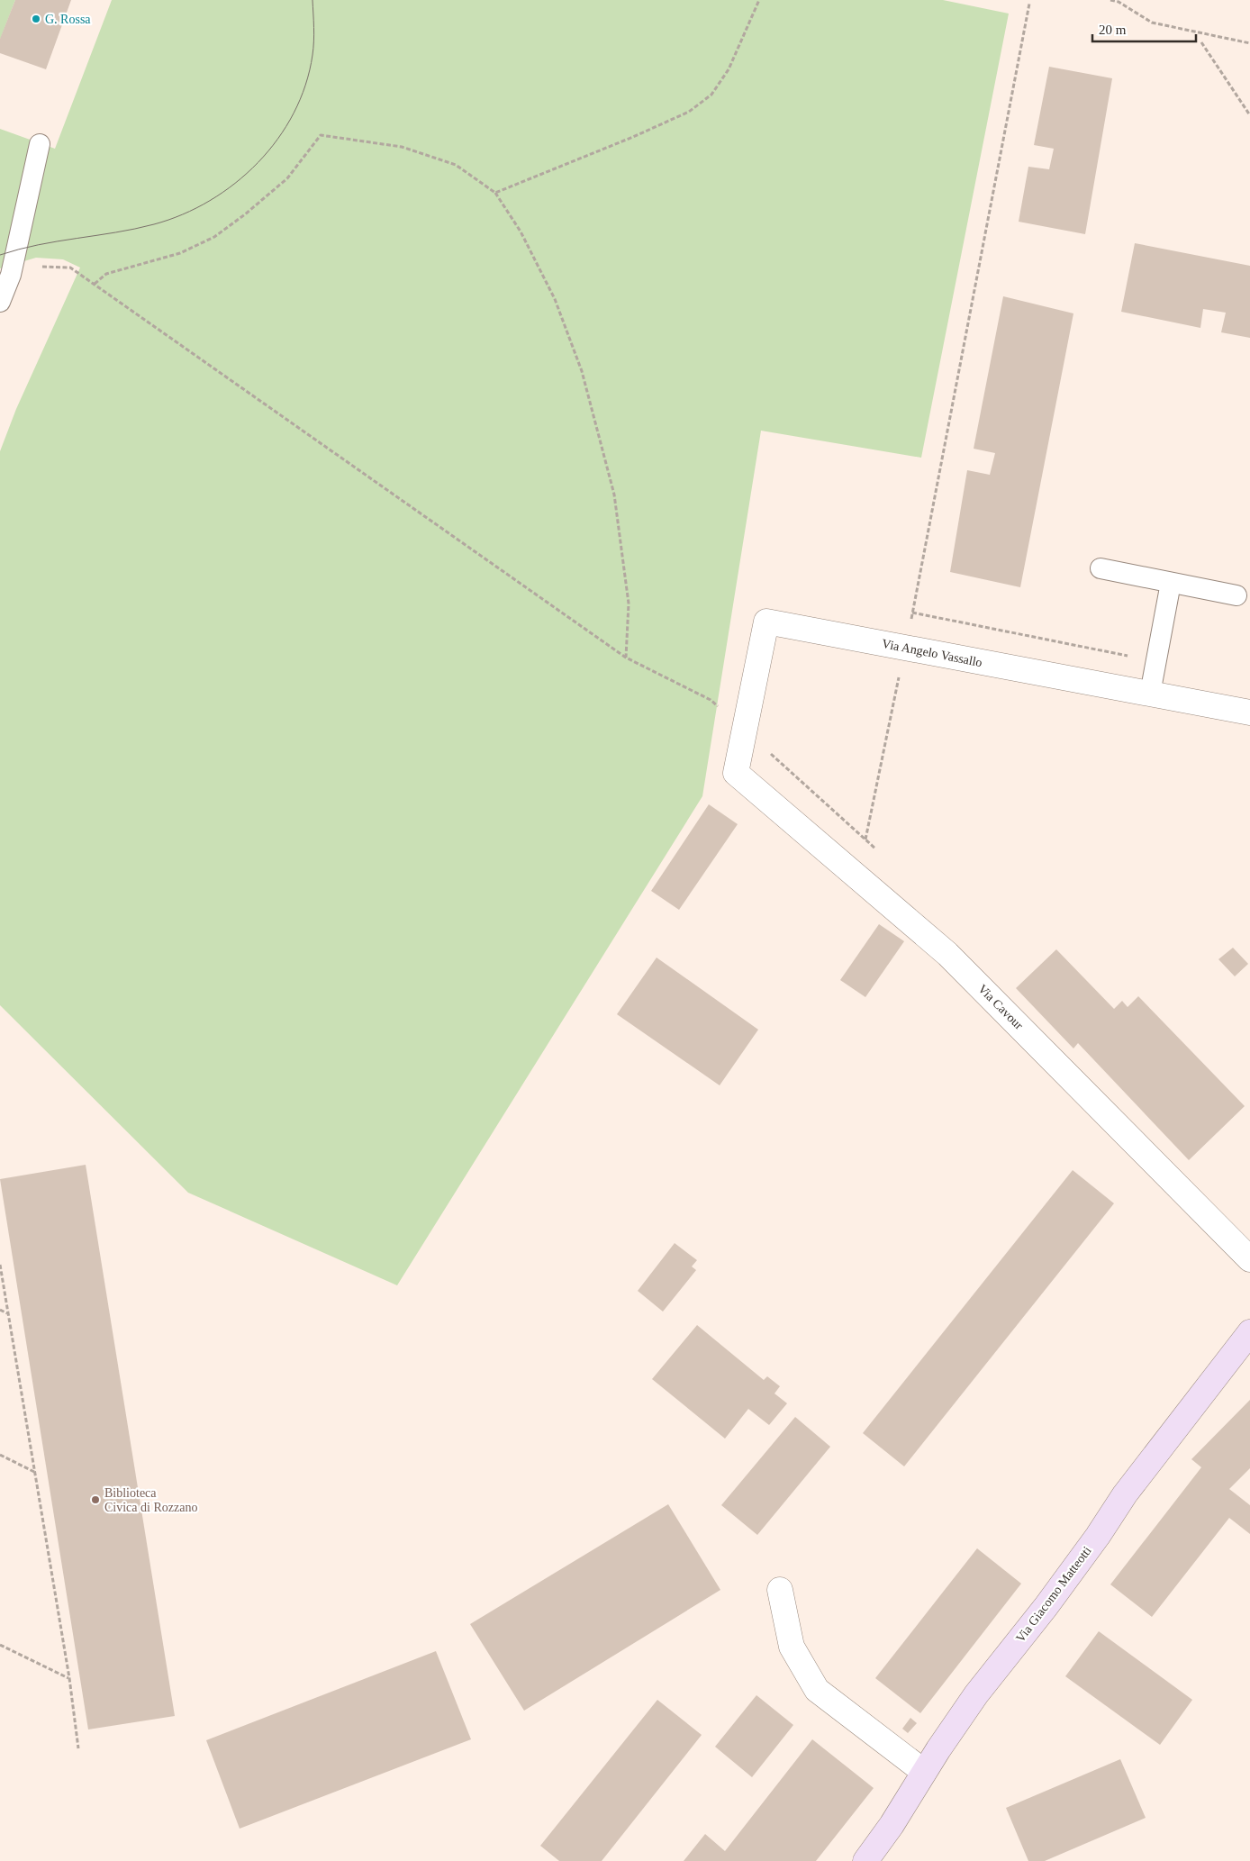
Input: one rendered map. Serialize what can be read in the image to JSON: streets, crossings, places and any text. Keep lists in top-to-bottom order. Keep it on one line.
{"streets":{"street":["Via Angelo Vassallo","Via Cavour","Via Giacomo Matteotti"]},"crossings":[["Via Angelo Vassallo","Via Cavour"]],"places":["G. Rossa","Biblioteca Civica di Rozzano"],"scale_bar":"20 m"}
